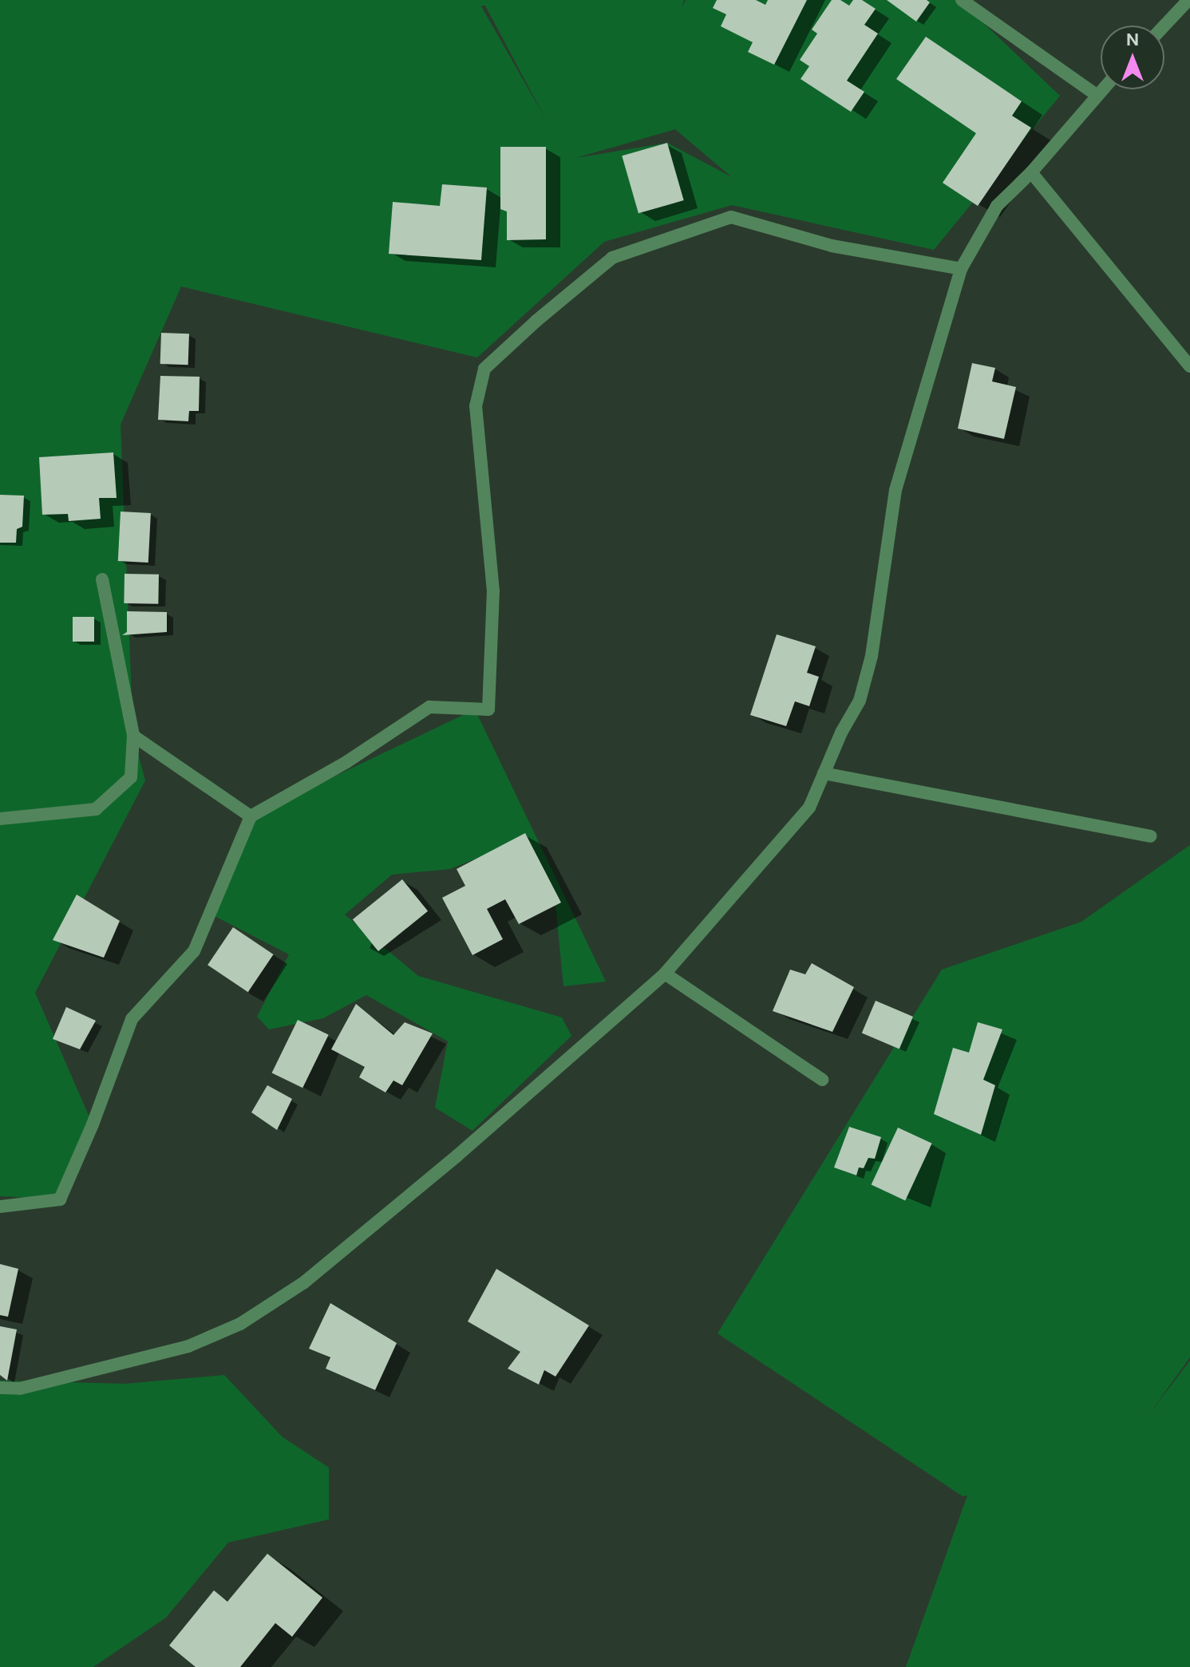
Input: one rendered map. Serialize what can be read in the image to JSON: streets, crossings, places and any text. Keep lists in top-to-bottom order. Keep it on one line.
{"north":"top"}
